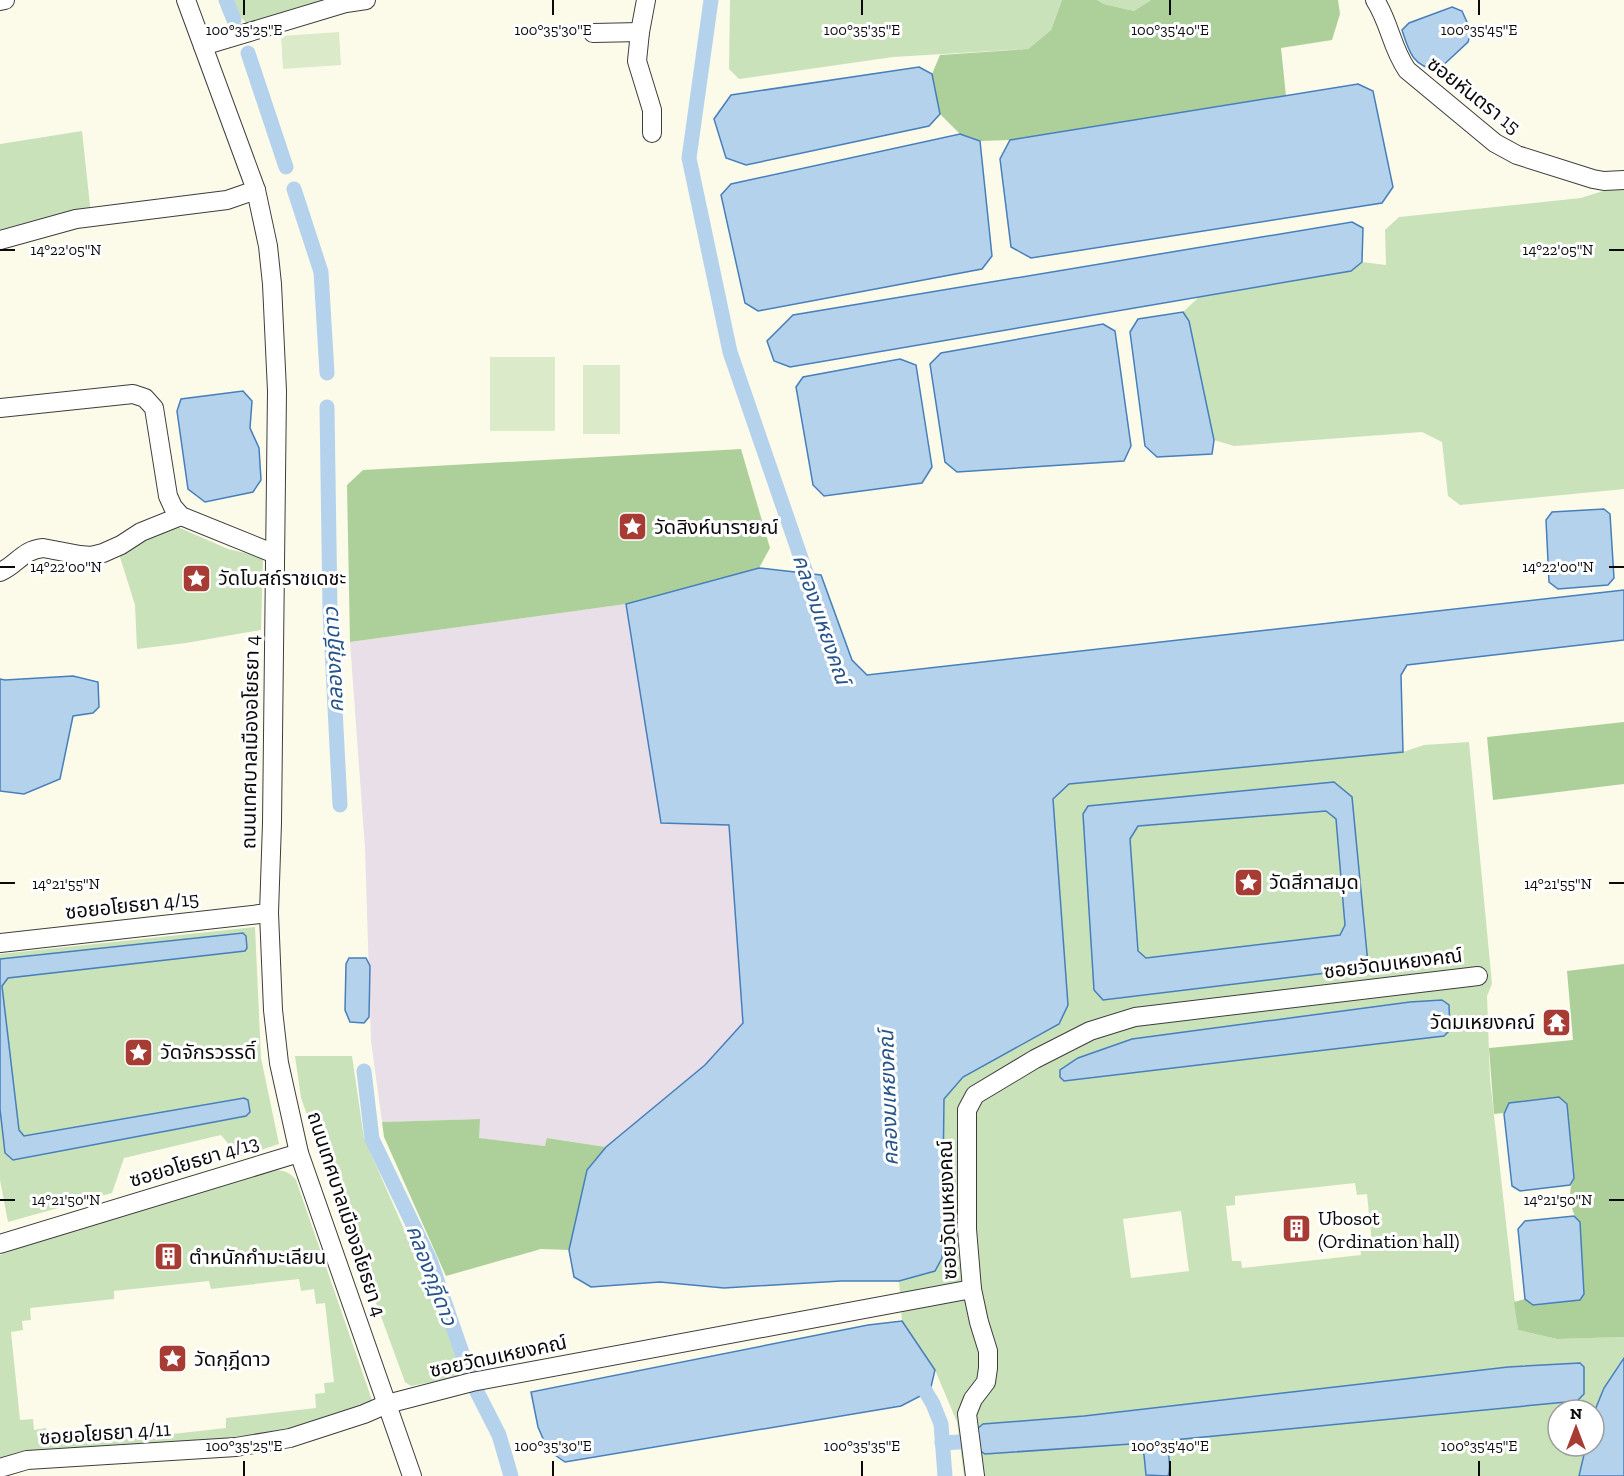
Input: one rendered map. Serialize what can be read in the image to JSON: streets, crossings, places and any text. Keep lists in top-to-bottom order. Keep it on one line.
{"streets":{"street":["ซอยหันตรา 15","ถนนเทศบาลเมืองอโยธยา 4","ซอยอโยธยา 4/15","ซอยวัดมเหยงคณ์","ซอยอโยธยา 4/13","ซอยอโยธยา 4/11"]},"crossings":[["ถนนเทศบาลเมืองอโยธยา 4","ซอยอโยธยา 4/15"],["ถนนเทศบาลเมืองอโยธยา 4","ซอยวัดมเหยงคณ์"],["ถนนเทศบาลเมืองอโยธยา 4","ซอยอโยธยา 4/13"],["ถนนเทศบาลเมืองอโยธยา 4","ซอยอโยธยา 4/11"],["ซอยวัดมเหยงคณ์","ซอยอโยธยา 4/11"]],"water":["คลองมเหยงคณ์","คลองกุฎีดาว"],"places":{"place":["วัดสิงห์นารายณ์","วัดโบสถ์ราชเดชะ","วัดสีกาสมุด","วัดจักรวรรดิ์","วัดกุฎีดาว"],"temple":["วัดมเหยงคณ์"],"building":["Ubosot (Ordination hall)","ตำหนักกำมะเลียน"]},"north":"top","coordinates":["100°35'25\"E","100°35'30\"E","100°35'35\"E","100°35'40\"E","100°35'45\"E","14°22'05\"N","14°22'00\"N","14°21'55\"N","14°21'50\"N"]}
